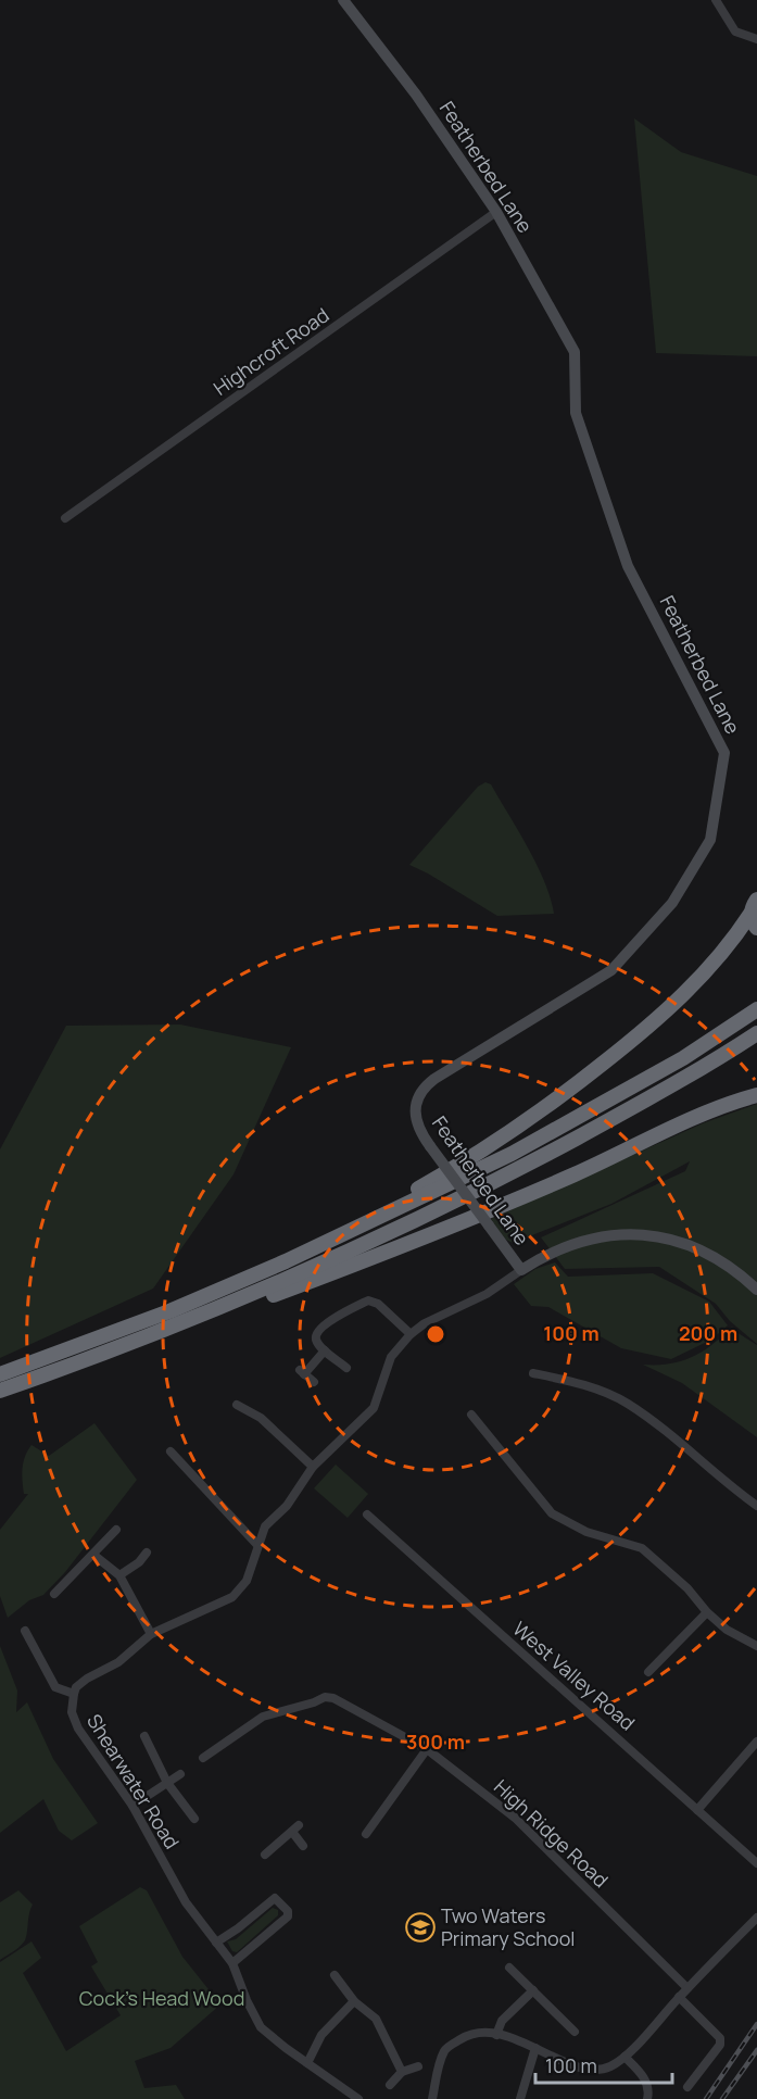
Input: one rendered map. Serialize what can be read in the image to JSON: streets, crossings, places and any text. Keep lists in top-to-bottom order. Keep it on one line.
{"streets":{"street":["Featherbed Lane","Highcroft Road","West Valley Road","Shearwater Road","High Ridge Road"]},"crossings":[["Featherbed Lane","Highcroft Road"],["Featherbed Lane","Shearwater Road"]],"parks":["Cock's Head Wood"],"places":{"school or university":["Two Waters Primary School"]},"scale_bar":"100 m","rings":["100 m","200 m","300 m"]}
